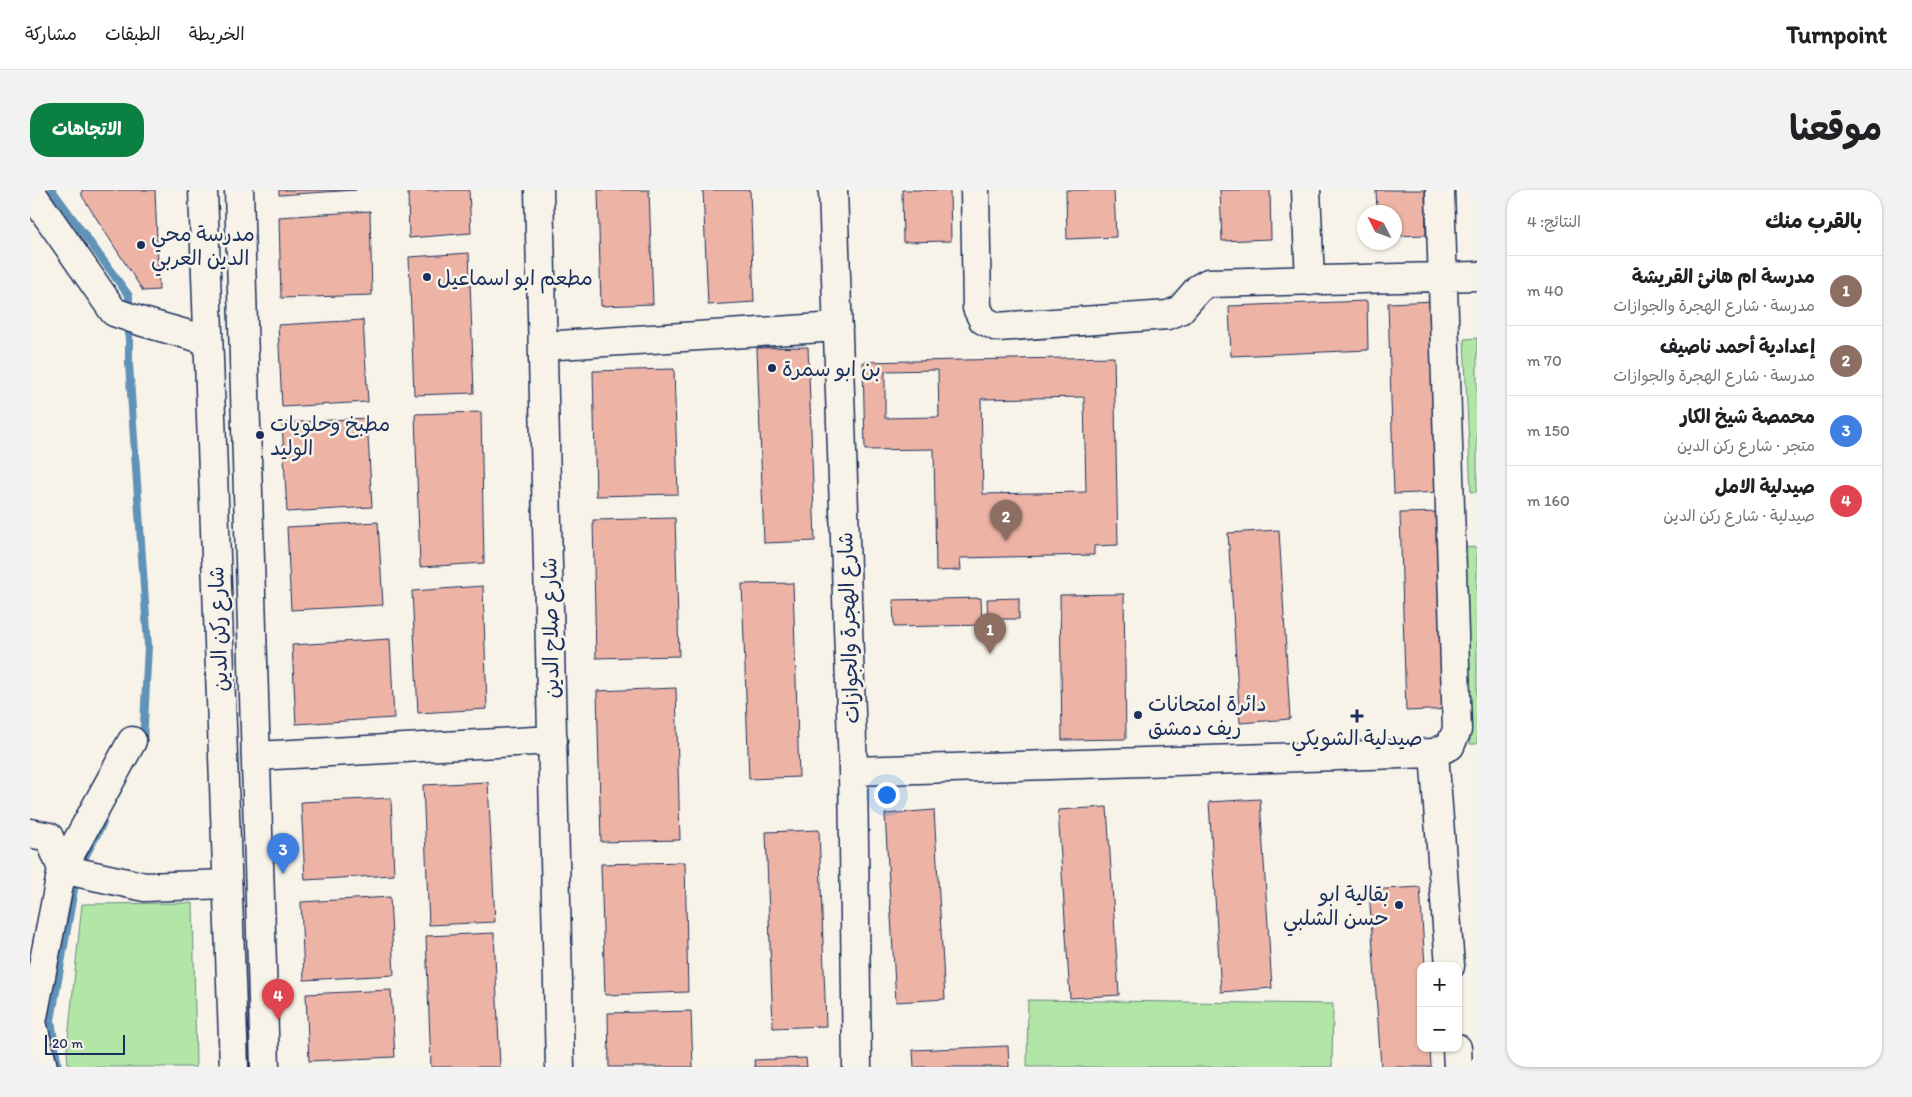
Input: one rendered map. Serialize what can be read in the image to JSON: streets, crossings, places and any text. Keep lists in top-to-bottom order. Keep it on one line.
{"streets":{"street":["شارع صلاح الدين","شارع الهجرة والجوازات","شارع ركن الدين"]},"places":{"other":["مدرسة محي الدين العربي","مطعم ابو اسماعيل","بن ابو سمرة","مطبخ وحلويات الوليد","دائرة امتحانات ريف دمشق","بقالية ابو حسن الشلبي"],"health":["صيدلية الشويكي"]},"scale_bar":"20 m","north":"top left","page":{"header":"Turnpoint","nav":["الخريطة","الطبقات","مشاركة"],"title":"موقعنا","buttons":"الاتجاهات","heading":["بالقرب منك","النتائج: 4"],"list":[{"mark":"1","name":"مدرسة ام هانئ القريشة","note":"مدرسة · شارع الهجرة والجوازات","value":"40 m"},{"mark":"2","name":"إعدادية أحمد ناصيف","note":"مدرسة · شارع الهجرة والجوازات","value":"70 m"},{"mark":"3","name":"محمصة شيخ الكار","note":"متجر · شارع ركن الدين","value":"150 m"},{"mark":"4","name":"صيدلية الامل","note":"صيدلية · شارع ركن الدين","value":"160 m"}],"pins":["2","1","3","4"],"map_buttons":["+","−"],"scale":"20 m"}}
